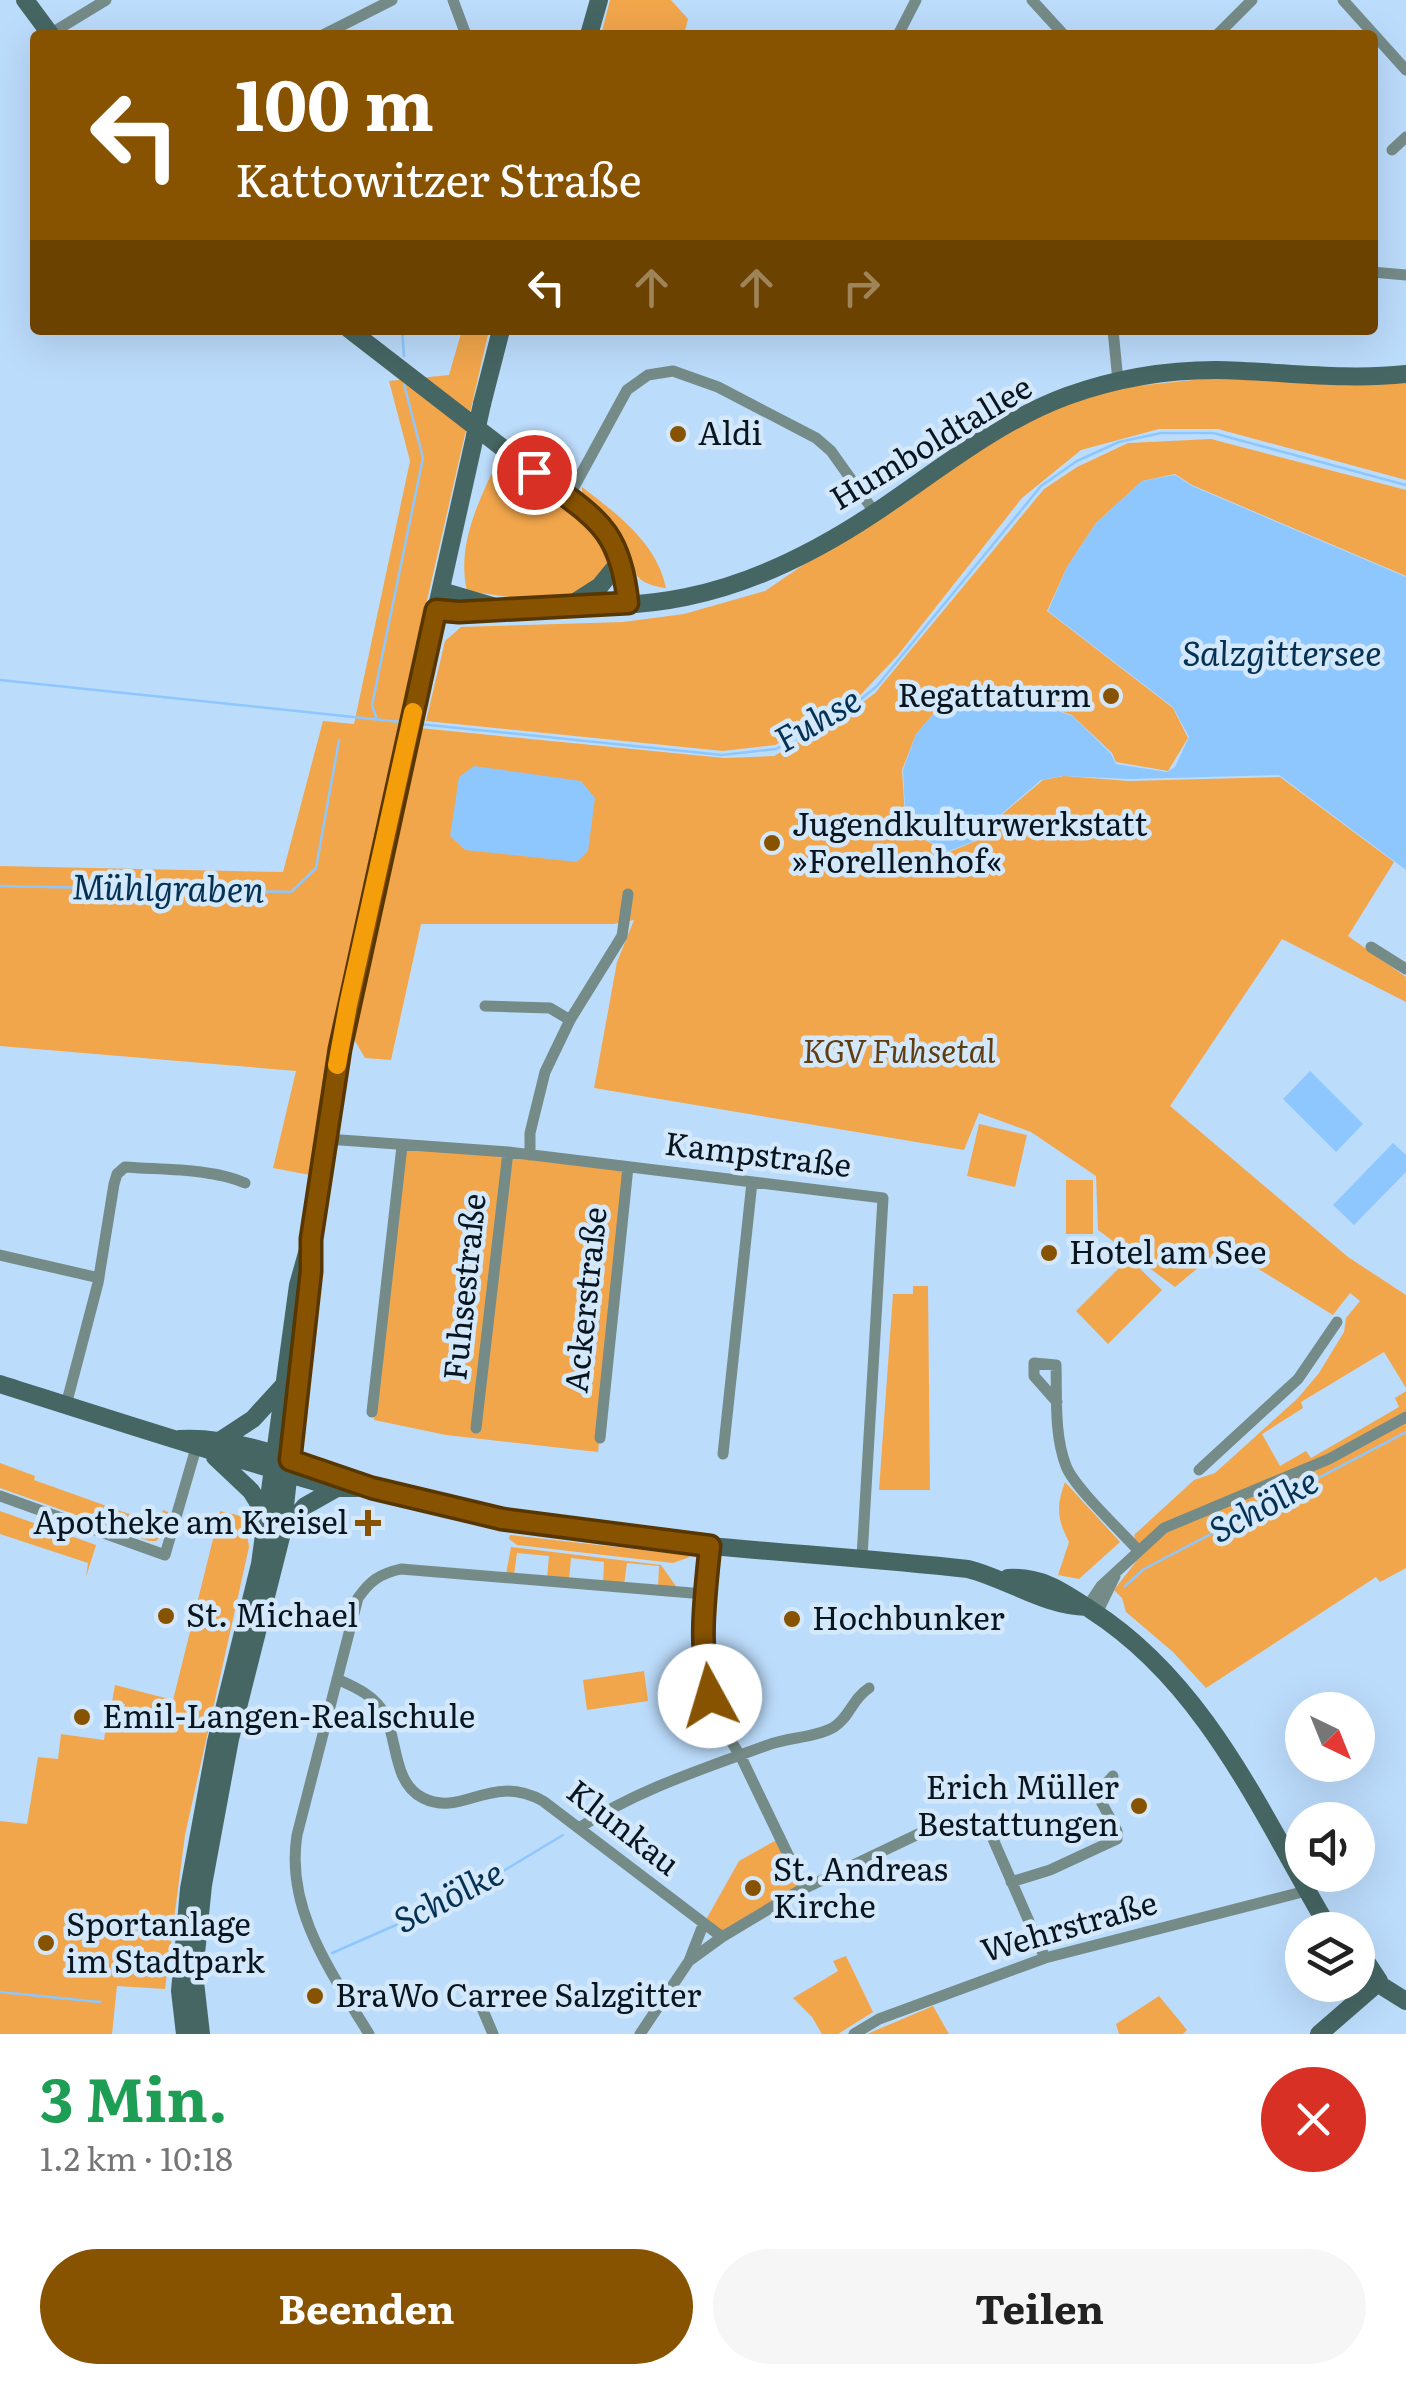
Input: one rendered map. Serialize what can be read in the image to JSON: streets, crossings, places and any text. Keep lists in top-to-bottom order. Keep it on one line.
{"streets":{"street":["Humboldtallee","Kampstraße","Fuhsestraße","Ackerstraße","Klunkau","Wehrstraße"]},"crossings":[["Kampstraße","Fuhsestraße"],["Kampstraße","Ackerstraße"]],"water":["Salzgittersee","Fuhse","Mühlgraben","Schölke"],"parks":["KGV Fuhsetal"],"places":{"other":["Aldi","Regattaturm","Jugendkulturwerkstatt »Forellenhof«","Hotel am See","St. Michael","Hochbunker","Emil-Langen-Realschule","Erich Müller Bestattungen","St. Andreas Kirche","Sportanlage im Stadtpark","BraWo Carree Salzgitter"],"health":["Apotheke am Kreisel"]},"north":"bottom right","page":{"turn":["100 m","Kattowitzer Straße"],"heading":["3 Min.","1.2 km · 10:18"],"buttons":["Beenden","Teilen"]}}
